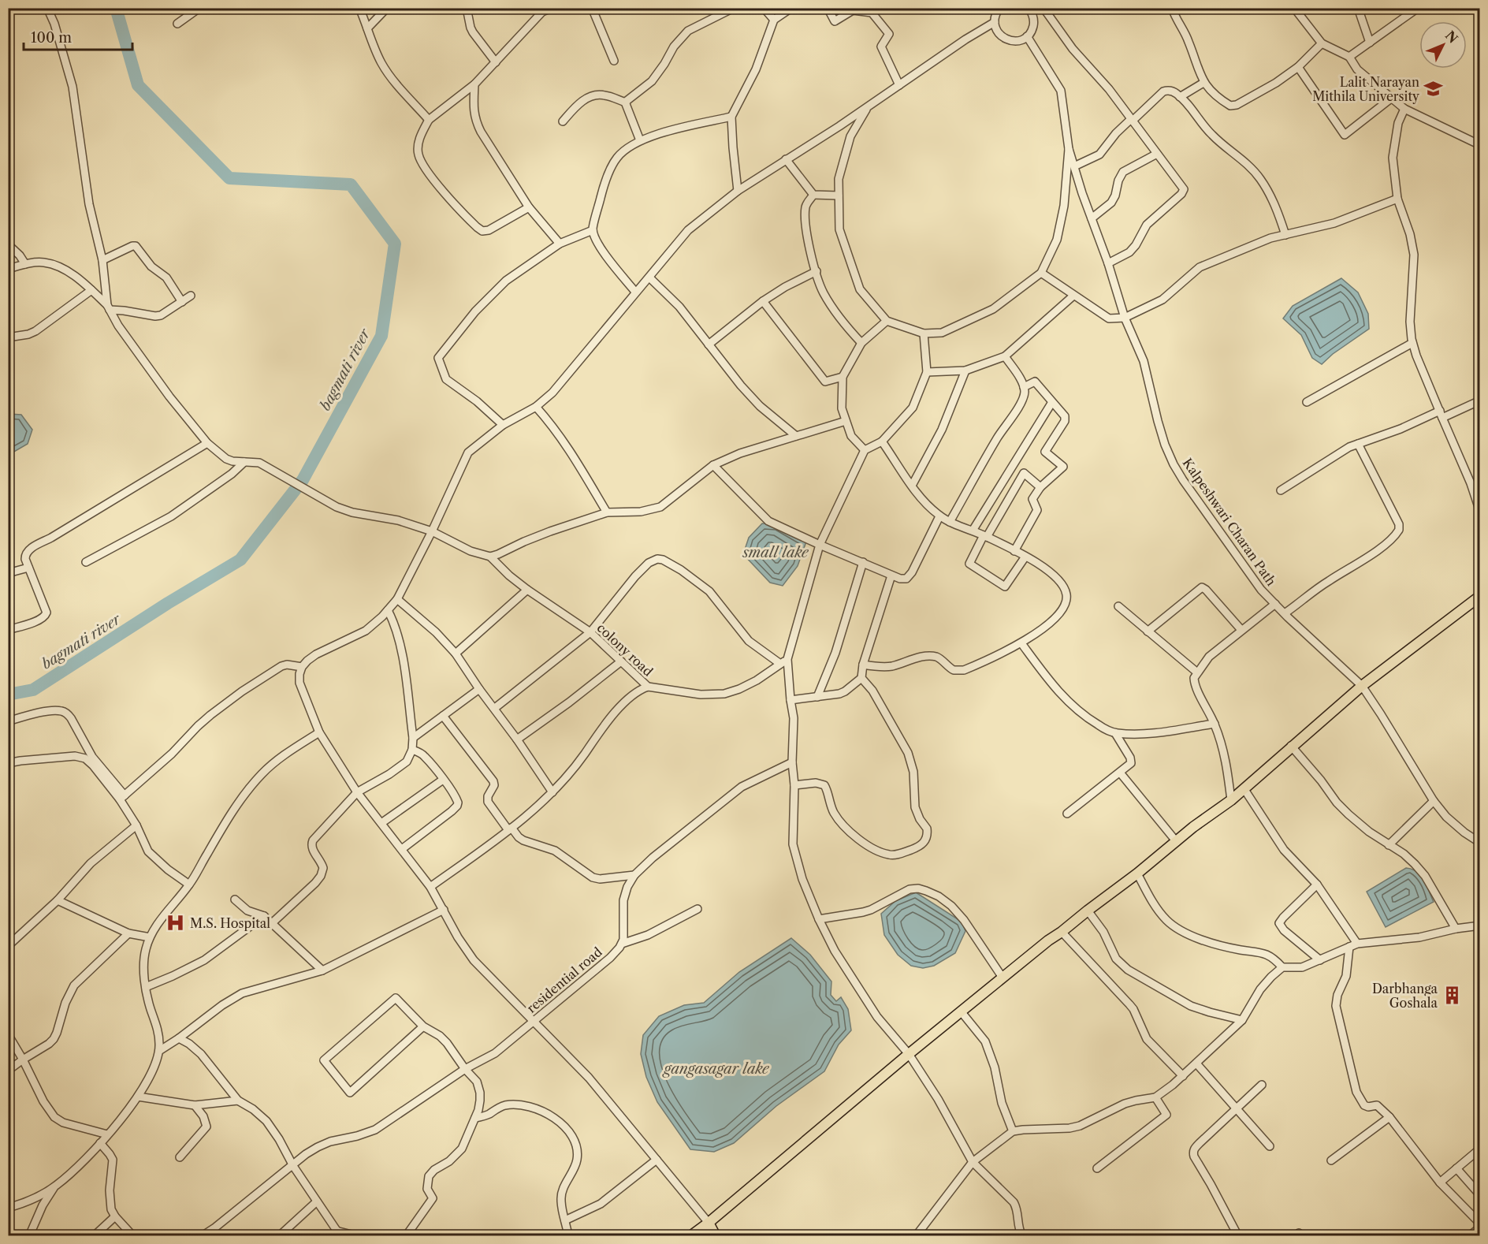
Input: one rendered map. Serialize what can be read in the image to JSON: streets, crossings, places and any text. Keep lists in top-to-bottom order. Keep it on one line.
{"streets":{"street":["Kalpeshwari Charan Path","colony road","residential road"]},"water":["bagmati river","small lake","gangasagar lake"],"places":{"school or university":["Lalit Narayan Mithila University"],"hospital":["M.S. Hospital"],"building":["Darbhanga Goshala"]},"scale_bar":"100 m","north":"top right"}
